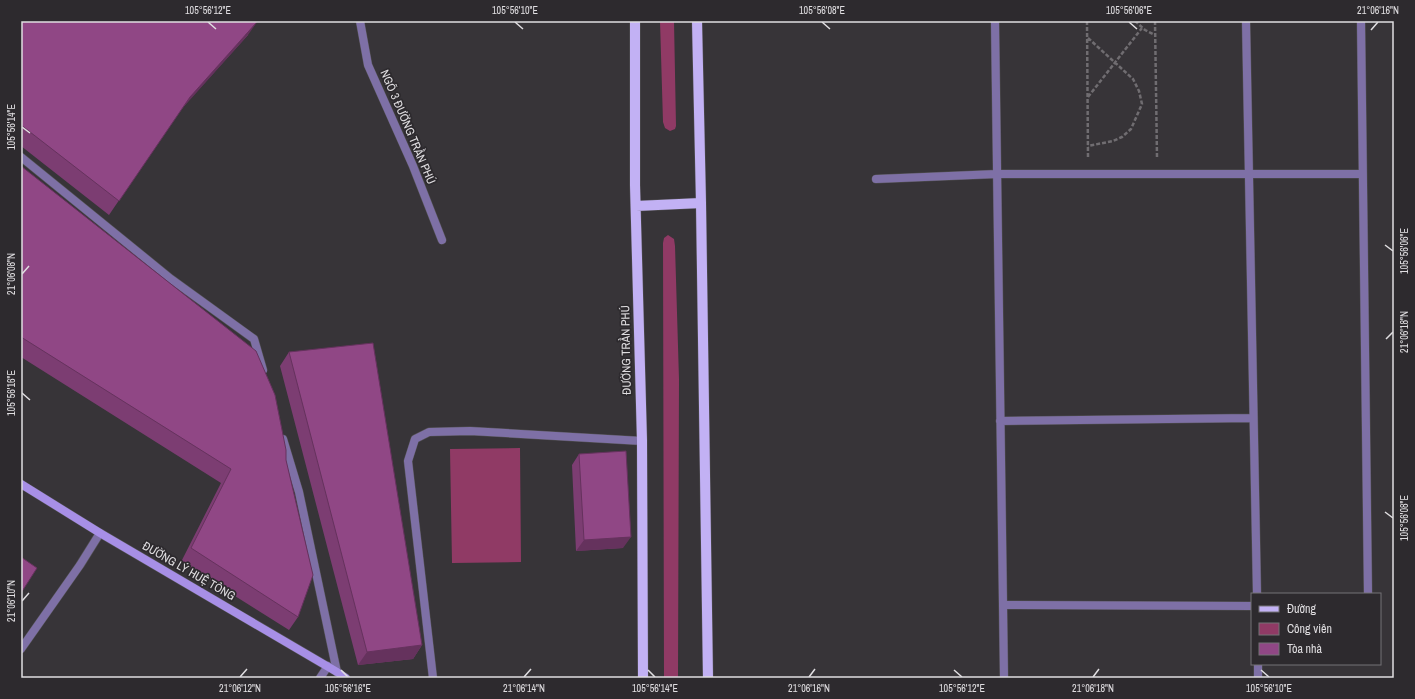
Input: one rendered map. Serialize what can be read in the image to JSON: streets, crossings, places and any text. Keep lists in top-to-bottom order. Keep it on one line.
{"streets":{"main road":["ĐƯỜNG TRẦN PHÚ","ĐƯỜNG LÝ HUỆ TÔNG"],"street":["NGÕ 3 ĐƯỜNG TRẦN PHÚ"]},"legend":["Đường","Công viên","Tòa nhà"],"coordinates":["105°56'12\"E","105°56'10\"E","105°56'08\"E","105°56'06\"E","21°06'16\"N","105°56'14\"E","21°06'08\"N","21°06'18\"N","105°56'16\"E","21°06'10\"N","21°06'12\"N","21°06'14\"N"]}
